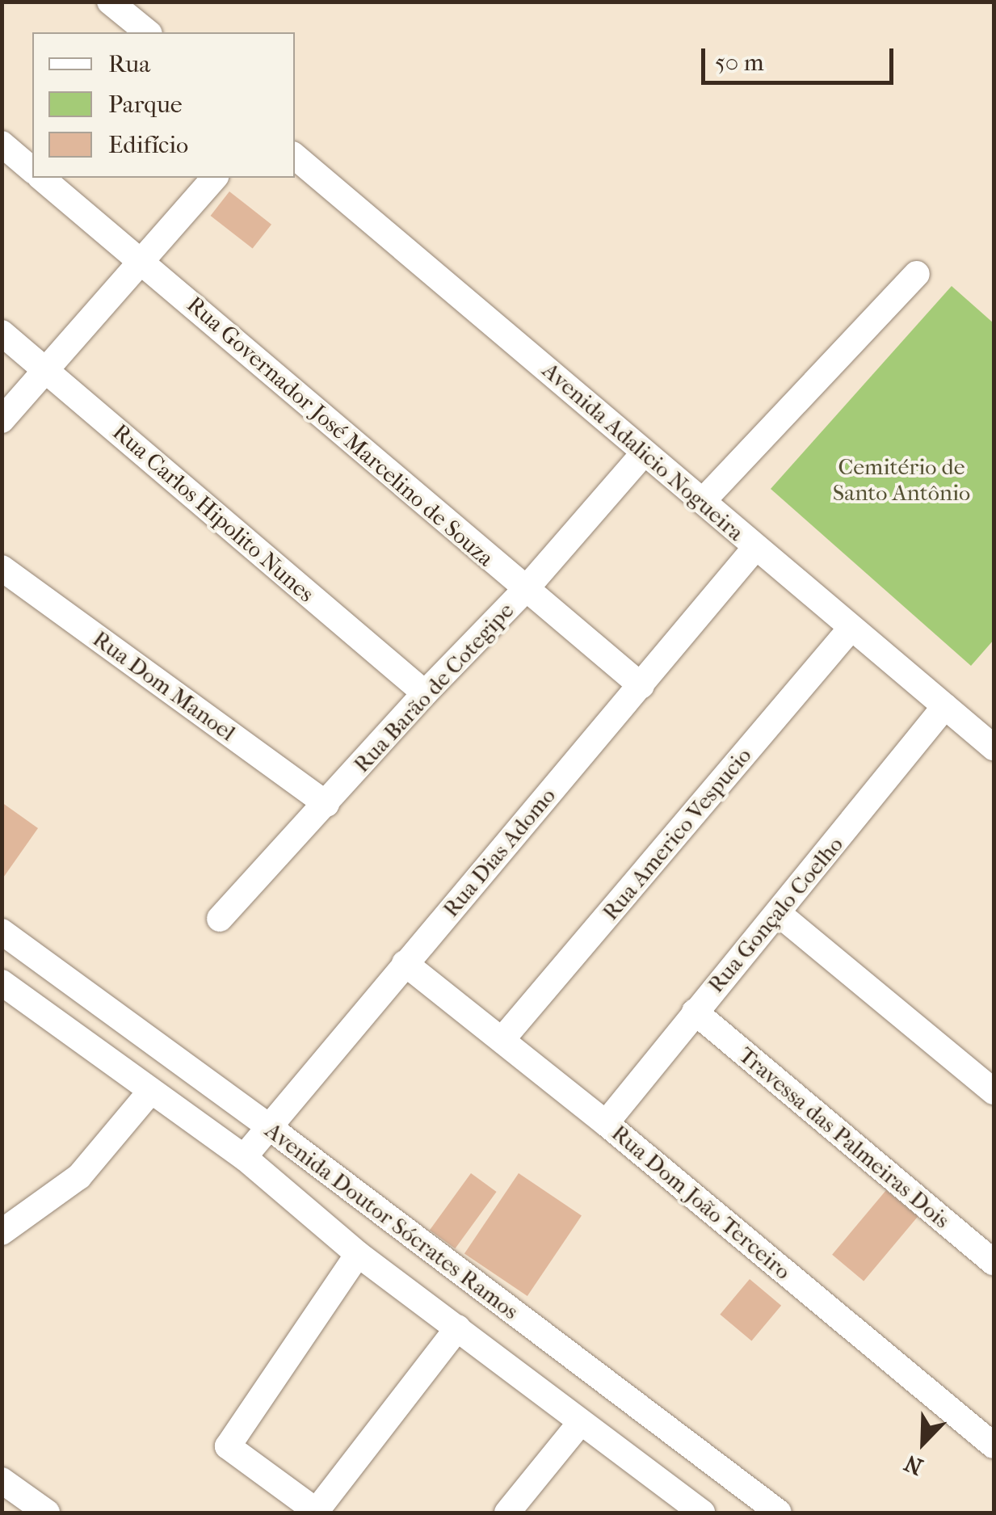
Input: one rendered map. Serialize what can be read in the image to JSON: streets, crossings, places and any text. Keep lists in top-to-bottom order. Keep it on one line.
{"streets":{"street":["Rua Governador José Marcelino de Souza","Avenida Adalicio Nogueira","Rua Carlos Hipolito Nunes","Rua Dom Manoel","Rua Barão de Cotegipe","Rua Americo Vespucio","Rua Dias Adomo","Rua Gonçalo Coelho","Travessa das Palmeiras Dois","Rua Dom João Terceiro","Avenida Doutor Sócrates Ramos"]},"crossings":[["Rua Governador José Marcelino de Souza","Rua Barão de Cotegipe"],["Rua Governador José Marcelino de Souza","Rua Dias Adomo"],["Avenida Adalicio Nogueira","Rua Barão de Cotegipe"],["Avenida Adalicio Nogueira","Rua Americo Vespucio"],["Avenida Adalicio Nogueira","Rua Dias Adomo"],["Avenida Adalicio Nogueira","Rua Gonçalo Coelho"],["Rua Carlos Hipolito Nunes","Rua Barão de Cotegipe"],["Rua Dom Manoel","Rua Barão de Cotegipe"],["Rua Americo Vespucio","Rua Dom João Terceiro"],["Rua Dias Adomo","Rua Dom João Terceiro"],["Rua Dias Adomo","Avenida Doutor Sócrates Ramos"],["Rua Gonçalo Coelho","Travessa das Palmeiras Dois"],["Rua Gonçalo Coelho","Rua Dom João Terceiro"]],"parks":["Cemitério de Santo Antônio"],"legend":["Rua","Parque","Edifício"],"scale_bar":"50 m","north":"bottom left"}
